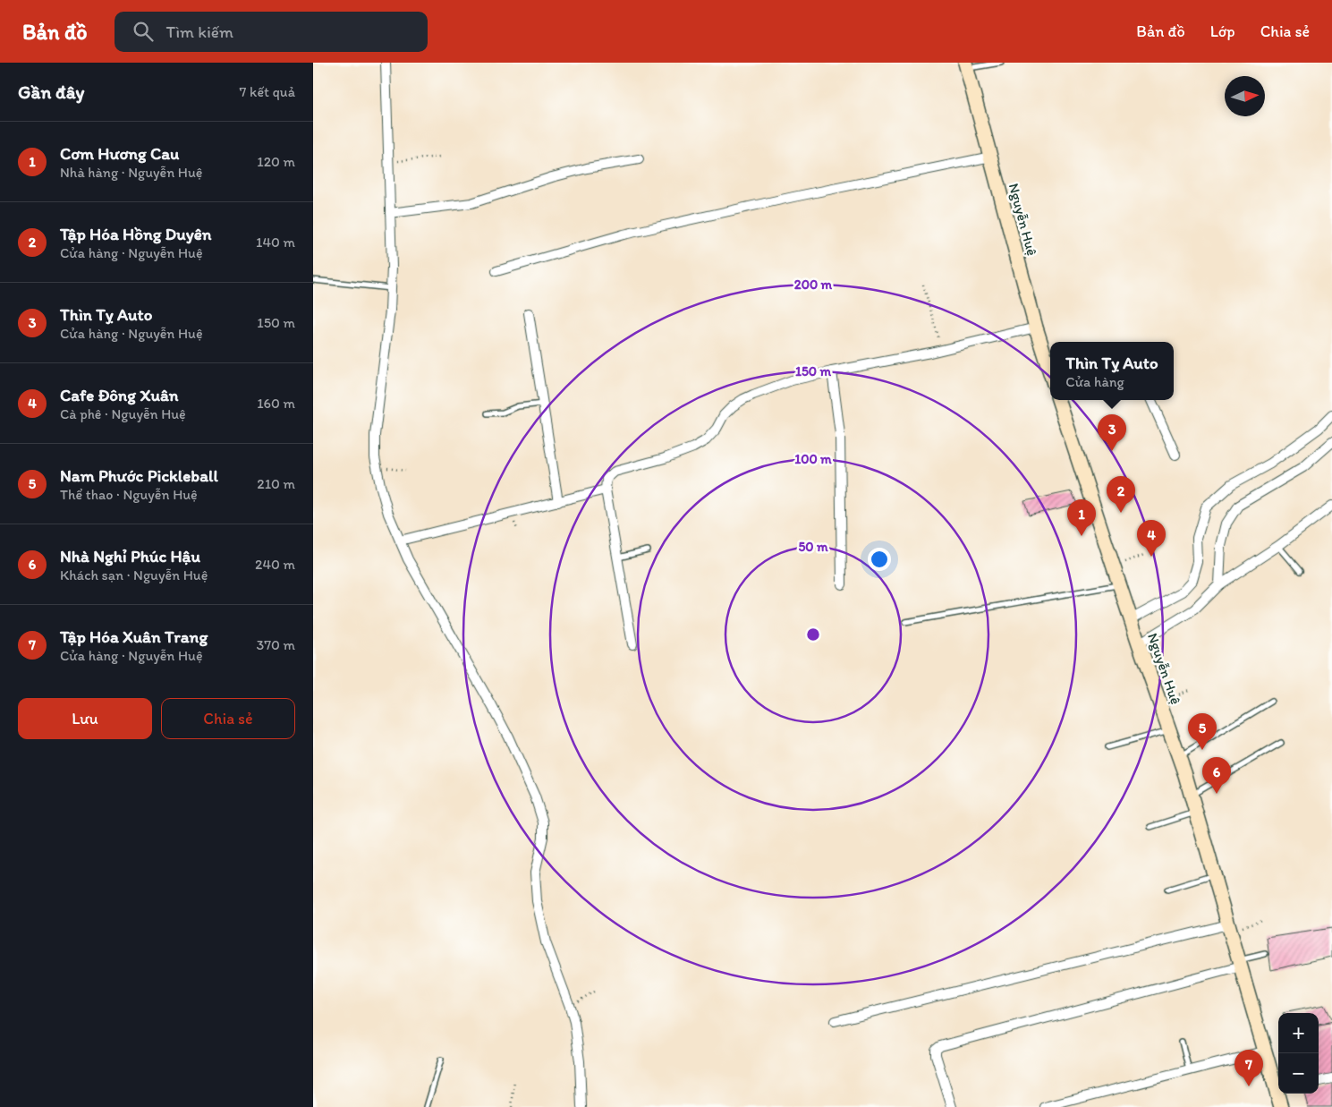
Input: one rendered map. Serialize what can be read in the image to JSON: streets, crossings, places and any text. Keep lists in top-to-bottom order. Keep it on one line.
{"streets":{"street":["Nguyễn Huệ"]},"north":"right","page":{"header":"Bản đồ","search":"Tìm kiếm","nav":["Bản đồ","Lớp","Chia sẻ"],"heading":["Gần đây","7 kết quả"],"list":[{"mark":"1","name":"Cơm Hương Cau","note":"Nhà hàng · Nguyễn Huệ","value":"120 m"},{"mark":"2","name":"Tập Hóa Hồng Duyên","note":"Cửa hàng · Nguyễn Huệ","value":"140 m"},{"mark":"3","name":"Thìn Tỵ Auto","note":"Cửa hàng · Nguyễn Huệ","value":"150 m"},{"mark":"4","name":"Cafe Đông Xuân","note":"Cà phê · Nguyễn Huệ","value":"160 m"},{"mark":"5","name":"Nam Phước Pickleball","note":"Thể thao · Nguyễn Huệ","value":"210 m"},{"mark":"6","name":"Nhà Nghỉ Phúc Hậu","note":"Khách sạn · Nguyễn Huệ","value":"240 m"},{"mark":"7","name":"Tập Hóa Xuân Trang","note":"Cửa hàng · Nguyễn Huệ","value":"370 m"}],"popup":["Thìn Tỵ Auto","Cửa hàng"],"pins":["3","2","1","4","5","6","7"],"buttons":["Lưu","Chia sẻ"],"map_buttons":["+","−"]},"rings":["200 m","150 m","100 m","50 m"]}
